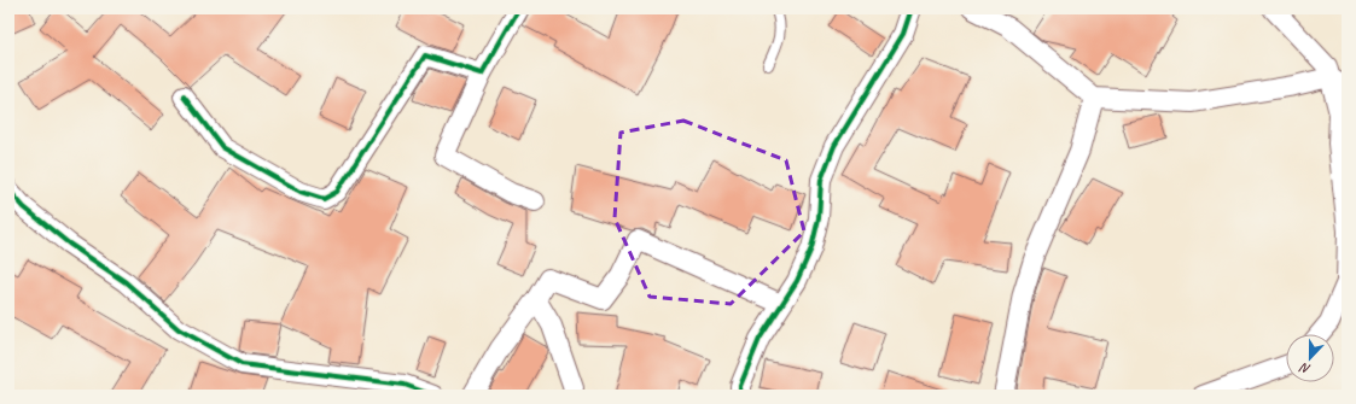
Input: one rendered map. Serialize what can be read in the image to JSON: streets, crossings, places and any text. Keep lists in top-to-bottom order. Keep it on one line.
{"north":"bottom"}
